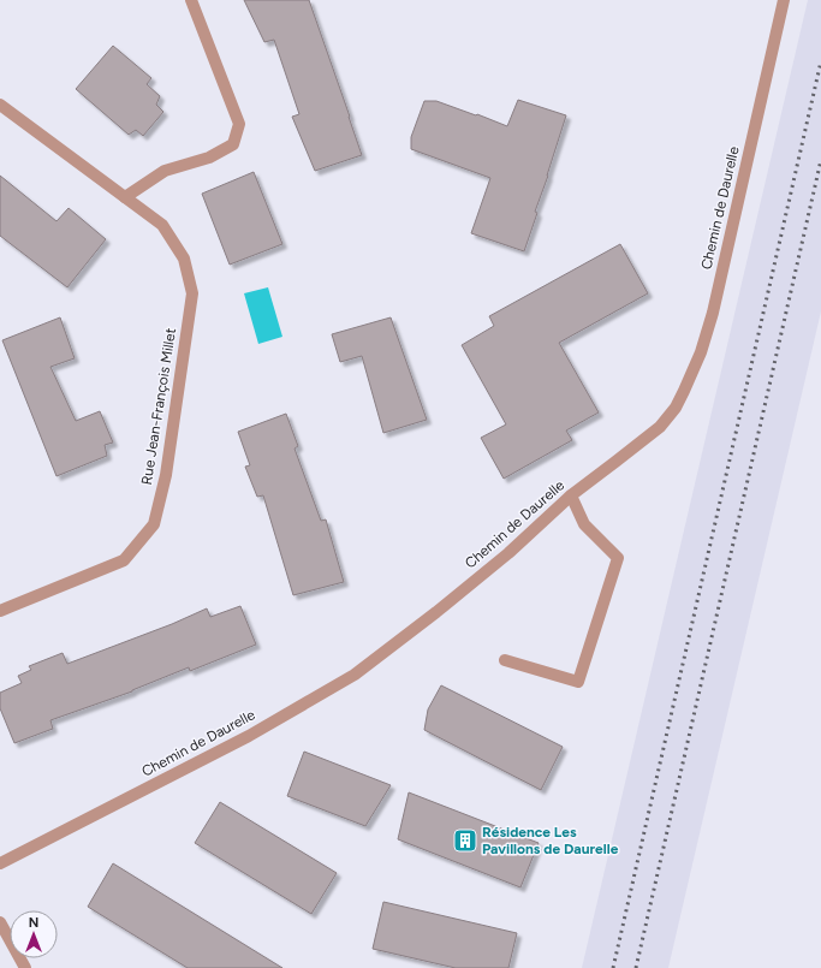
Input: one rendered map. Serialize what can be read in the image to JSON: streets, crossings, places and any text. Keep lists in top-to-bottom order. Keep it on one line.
{"streets":{"street":["Chemin de Daurelle","Rue Jean-François Millet"]},"places":{"building":["Résidence Les Pavillons de Daurelle"]},"north":"top"}
